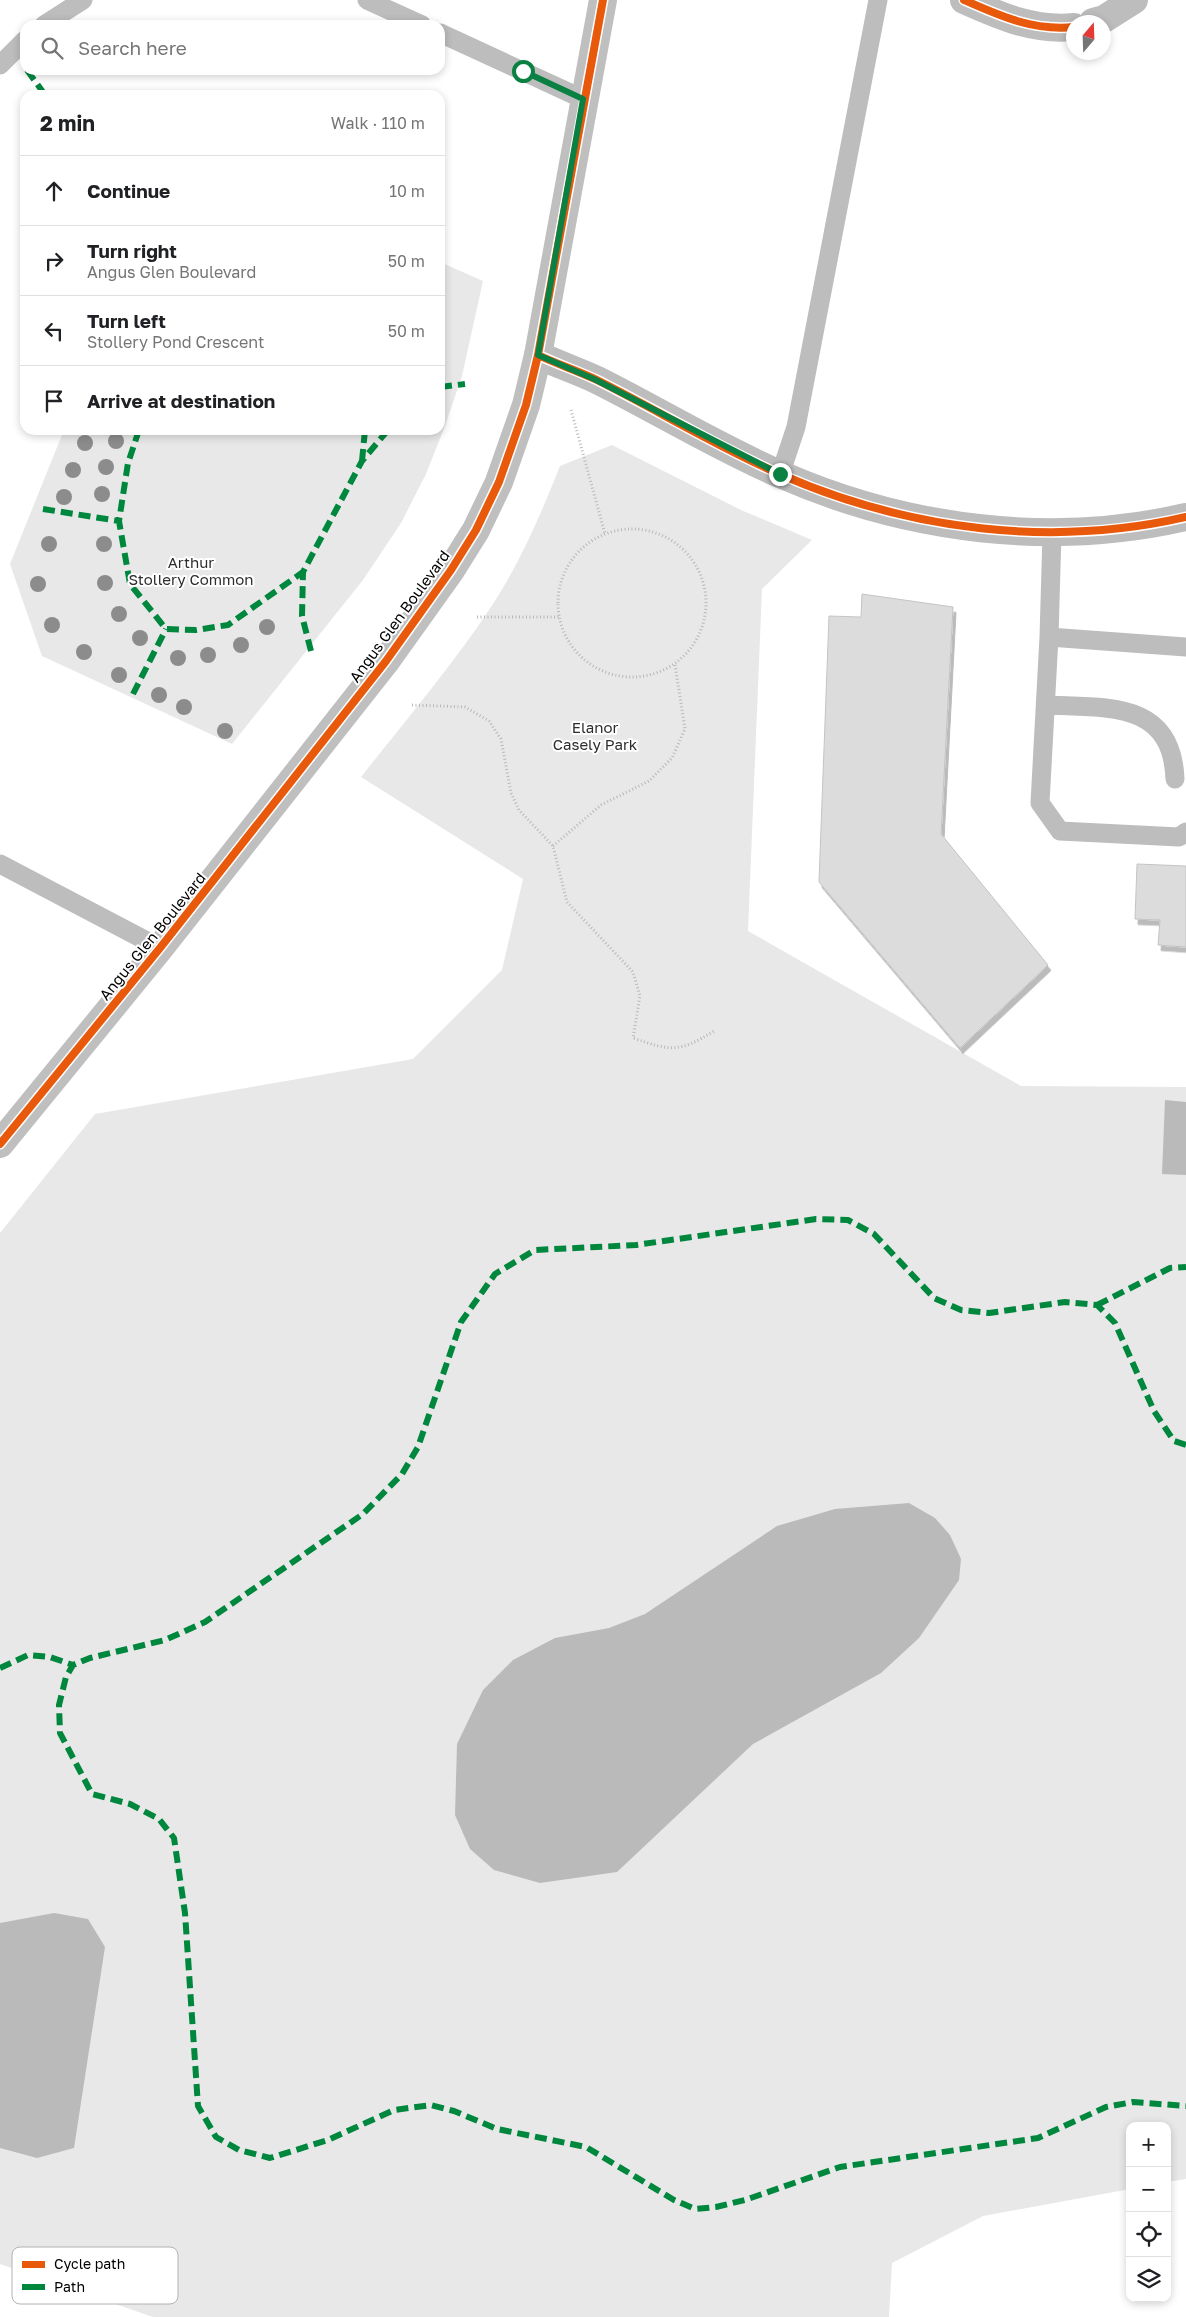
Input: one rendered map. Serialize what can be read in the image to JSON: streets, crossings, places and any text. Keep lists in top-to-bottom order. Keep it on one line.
{"streets":{"street":["Angus Glen Boulevard"]},"parks":["Arthur Stollery Common","Elanor Casely Park"],"legend":["Cycle path","Path"],"north":"top","page":{"search":"Search here","heading":["2 min","Walk · 110 m"],"list":[["Continue","10 m"],["Turn right","Angus Glen Boulevard","50 m"],["Turn left","Stollery Pond Crescent","50 m"],"Arrive at destination"],"map_buttons":["+","−"]}}
